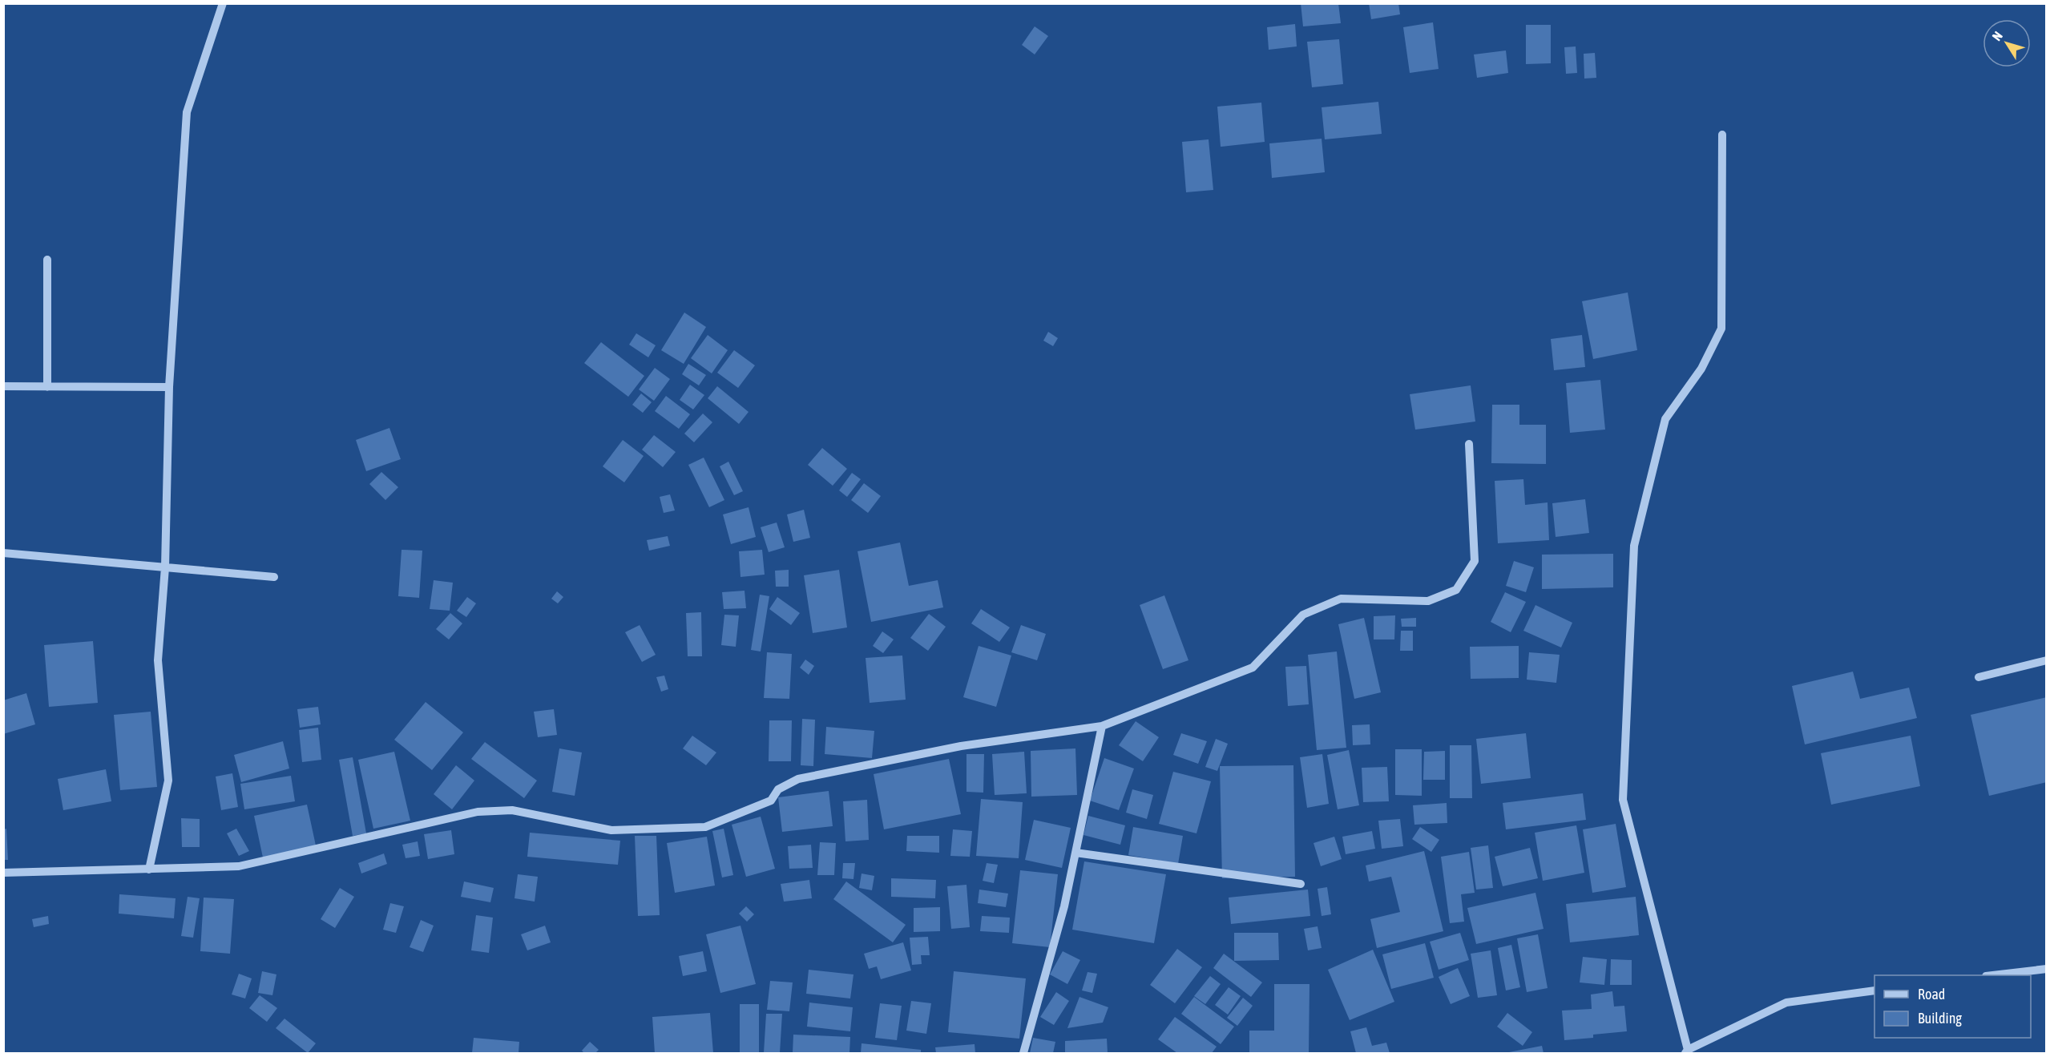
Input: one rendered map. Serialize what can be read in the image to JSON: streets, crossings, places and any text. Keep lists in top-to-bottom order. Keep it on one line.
{"legend":["Road","Building"],"north":"top left"}
